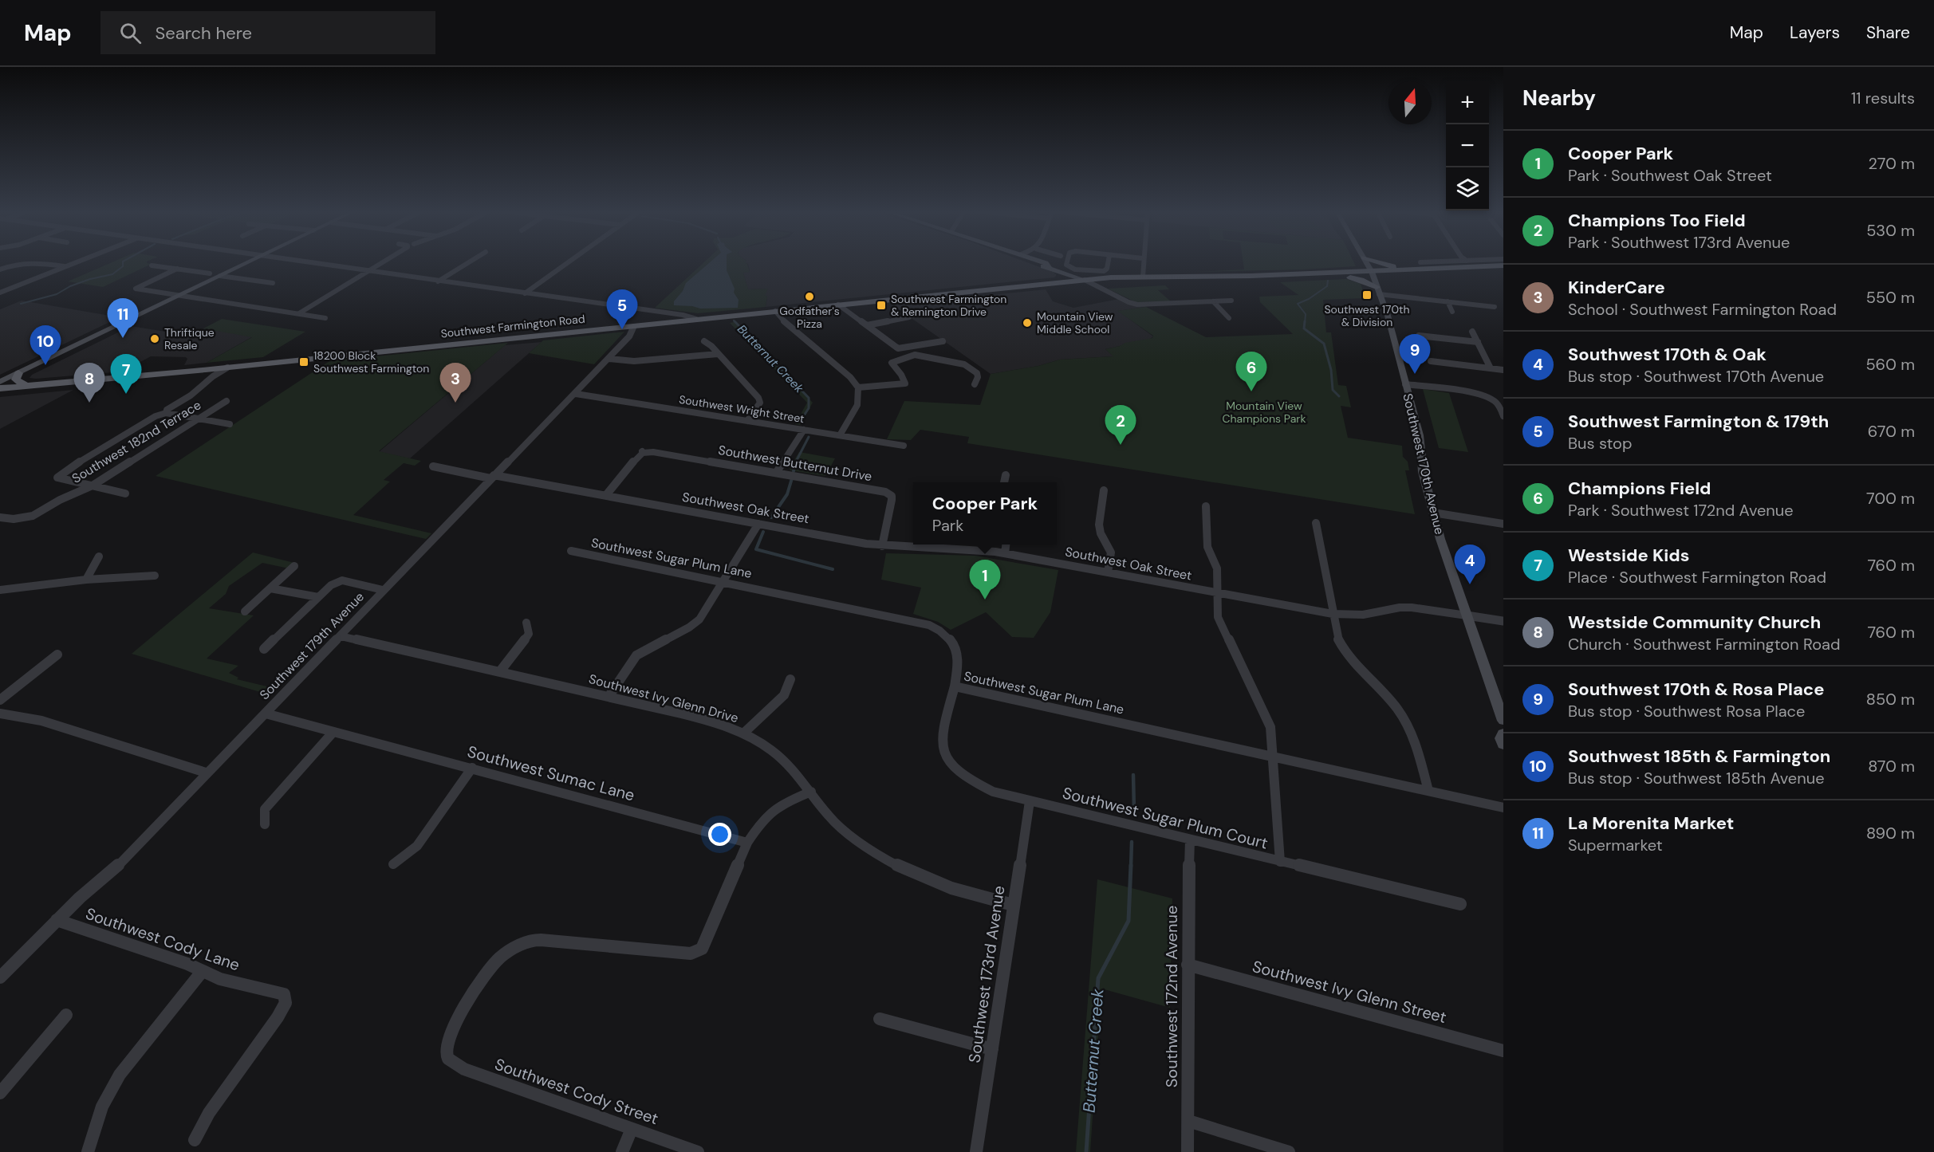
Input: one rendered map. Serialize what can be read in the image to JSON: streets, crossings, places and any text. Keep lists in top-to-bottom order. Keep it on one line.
{"streets":{"main road":["Southwest Farmington Road","Southwest 170th Avenue"],"street":["Southwest Wright Street","Southwest 182nd Terrace","Southwest Butternut Drive","Southwest Oak Street","Southwest Sugar Plum Lane","Southwest 179th Avenue","Southwest Ivy Glenn Drive","Southwest Sumac Lane","Southwest Sugar Plum Court","Southwest Cody Lane","Southwest 173rd Avenue","Southwest Ivy Glenn Street","Southwest 172nd Avenue","Southwest Cody Street"]},"crossings":[["Southwest Farmington Road","Southwest 170th Avenue"],["Southwest Farmington Road","Southwest 179th Avenue"],["Southwest Wright Street","Southwest 179th Avenue"],["Southwest Butternut Drive","Southwest Oak Street"],["Southwest 170th Avenue","Southwest Oak Street"],["Southwest Oak Street","Southwest 179th Avenue"],["Southwest Sugar Plum Lane","Southwest Sugar Plum Court"],["Southwest 179th Avenue","Southwest Ivy Glenn Drive"],["Southwest 179th Avenue","Southwest Sumac Lane"],["Southwest 179th Avenue","Southwest Cody Lane"],["Southwest Ivy Glenn Drive","Southwest 173rd Avenue"],["Southwest Sumac Lane","Southwest Cody Street"],["Southwest Sugar Plum Court","Southwest 173rd Avenue"],["Southwest Sugar Plum Court","Southwest 172nd Avenue"],["Southwest Ivy Glenn Street","Southwest 172nd Avenue"]],"water":["Butternut Creek"],"parks":["Mountain View Champions Park"],"places":{"transit":["Southwest 170th & Division","Southwest Farmington & Remington Drive","18200 Block Southwest Farmington"],"other":["Godfather's Pizza","Mountain View Middle School","Thriftique Resale"]},"north":"top","page":{"header":"Map","search":"Search here","nav":["Map","Layers","Share"],"heading":["Nearby","11 results"],"map_buttons":["+","−"],"list":[{"mark":"1","name":"Cooper Park","note":"Park · Southwest Oak Street","value":"270 m"},{"mark":"2","name":"Champions Too Field","note":"Park · Southwest 173rd Avenue","value":"530 m"},{"mark":"3","name":"KinderCare","note":"School · Southwest Farmington Road","value":"550 m"},{"mark":"4","name":"Southwest 170th & Oak","note":"Bus stop · Southwest 170th Avenue","value":"560 m"},{"mark":"5","name":"Southwest Farmington & 179th","note":"Bus stop","value":"670 m"},{"mark":"6","name":"Champions Field","note":"Park · Southwest 172nd Avenue","value":"700 m"},{"mark":"7","name":"Westside Kids","note":"Place · Southwest Farmington Road","value":"760 m"},{"mark":"8","name":"Westside Community Church","note":"Church · Southwest Farmington Road","value":"760 m"},{"mark":"9","name":"Southwest 170th & Rosa Place","note":"Bus stop · Southwest Rosa Place","value":"850 m"},{"mark":"10","name":"Southwest 185th & Farmington","note":"Bus stop · Southwest 185th Avenue","value":"870 m"},{"mark":"11","name":"La Morenita Market","note":"Supermarket","value":"890 m"}],"pins":["5","11","10","9","6","7","3","8","2","4","1"],"popup":["Cooper Park","Park"]}}
